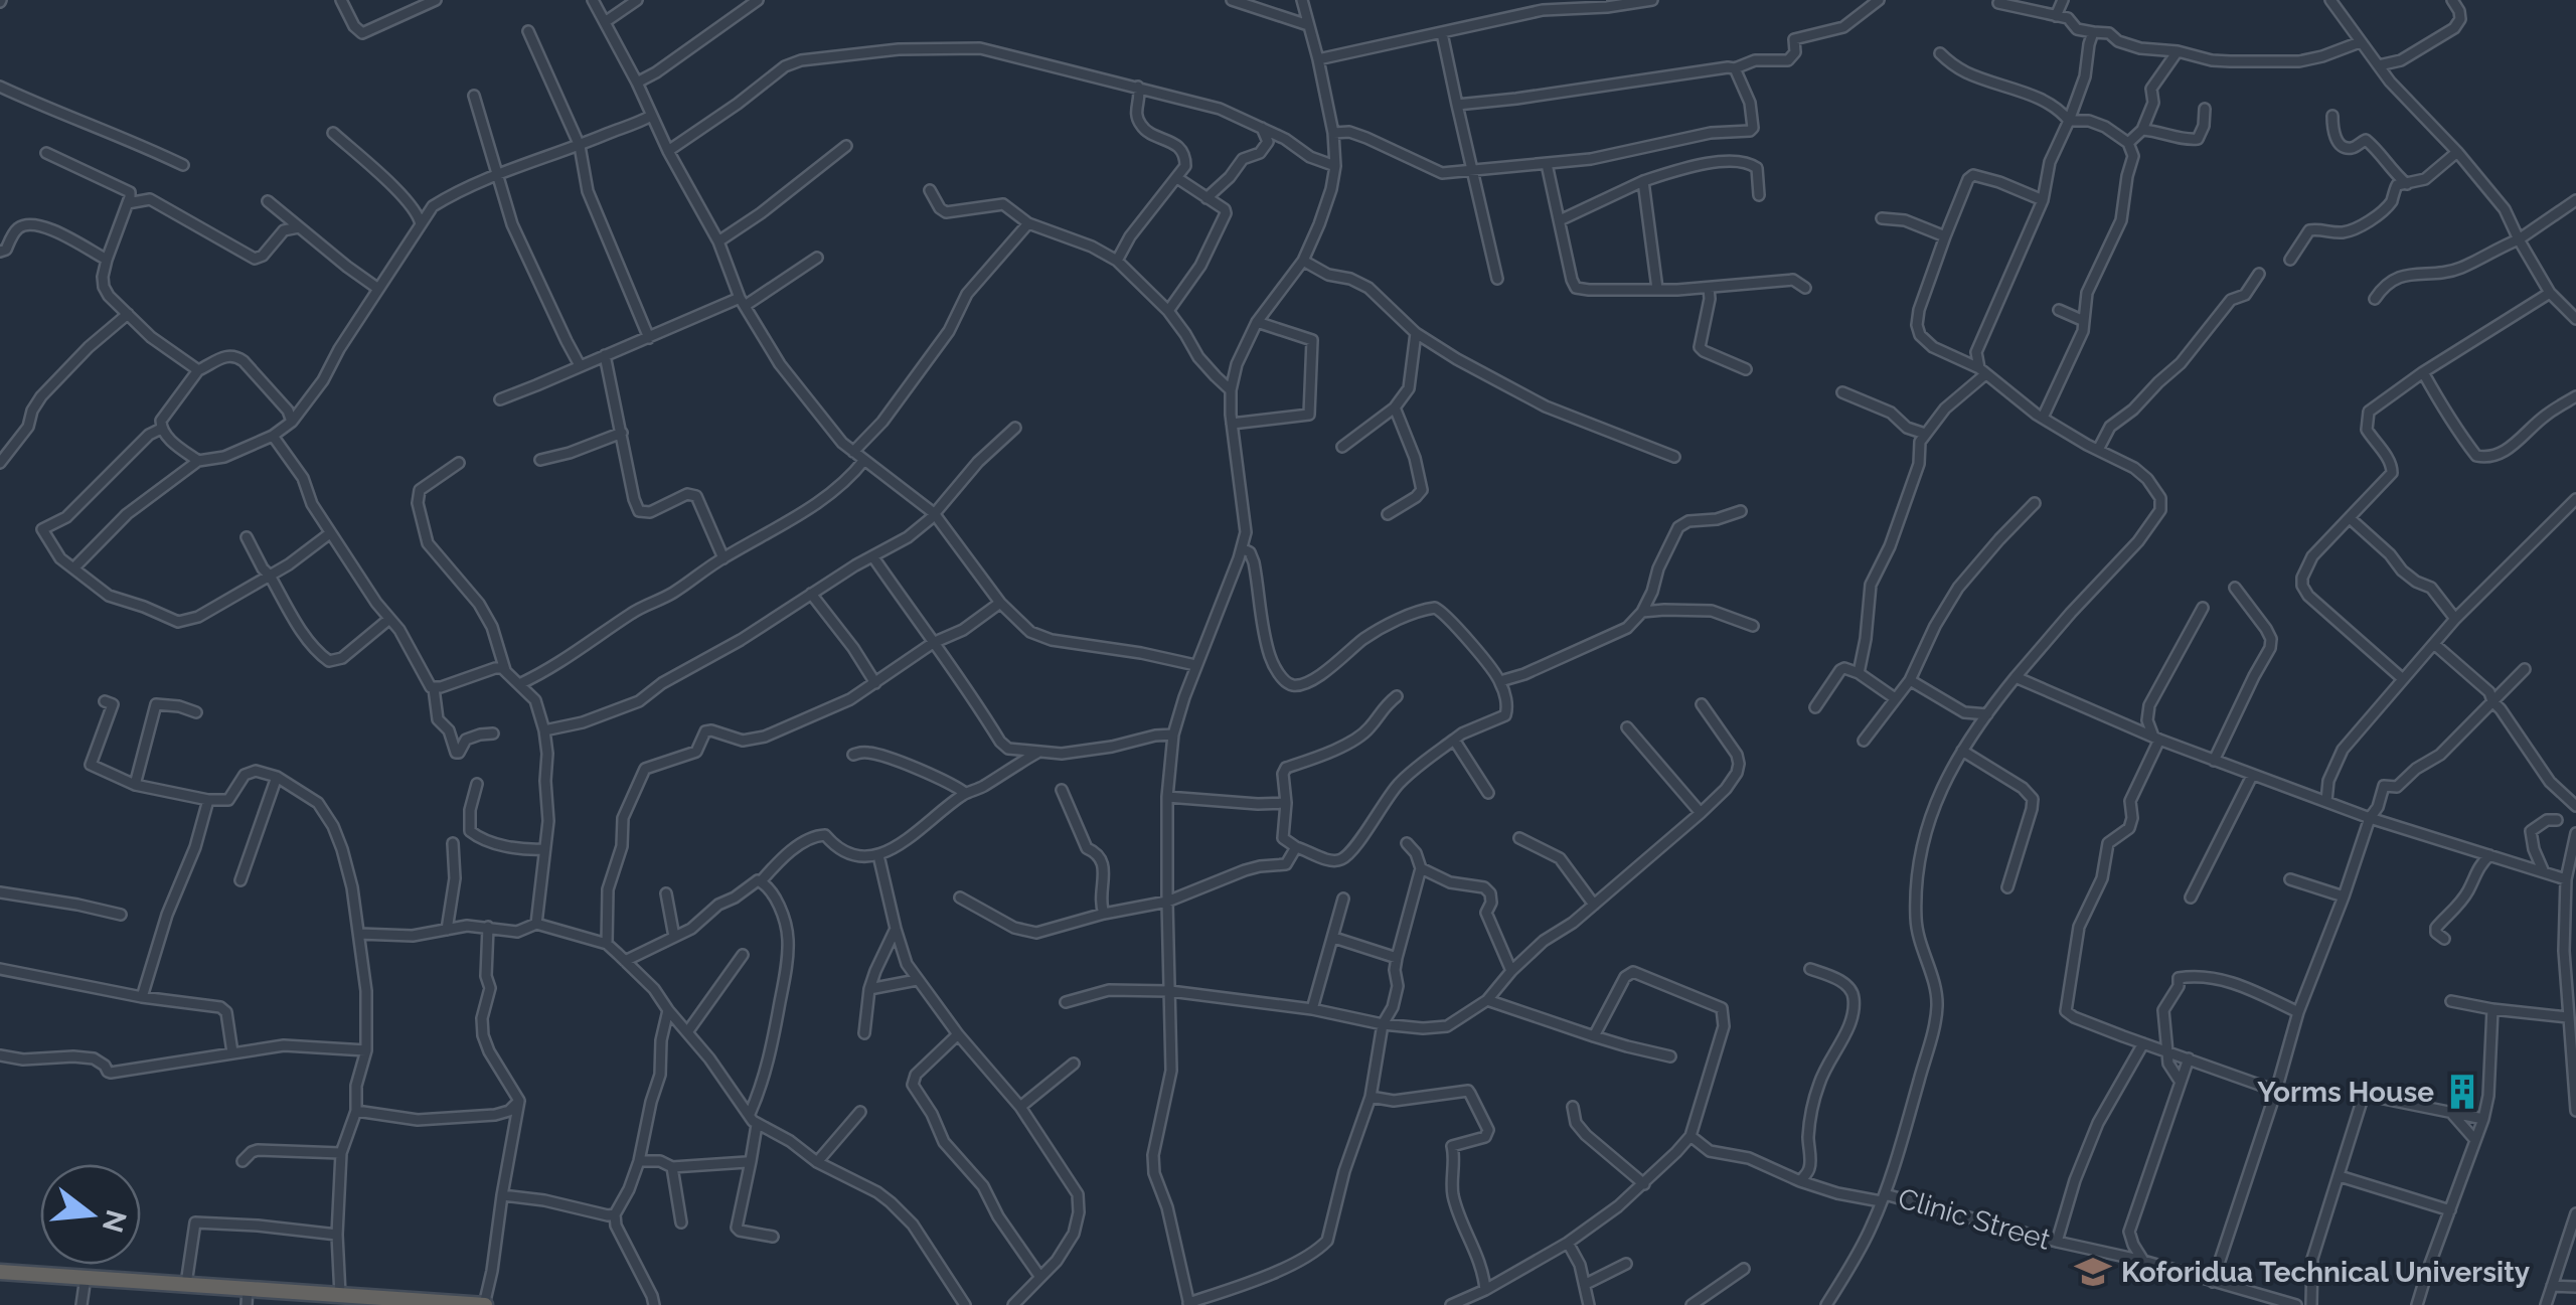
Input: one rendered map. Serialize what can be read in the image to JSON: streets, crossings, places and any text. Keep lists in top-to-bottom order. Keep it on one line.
{"streets":{"street":["Clinic Street"]},"places":{"building":["Yorms House"],"school or university":["Koforidua Technical University"]},"north":"right"}
